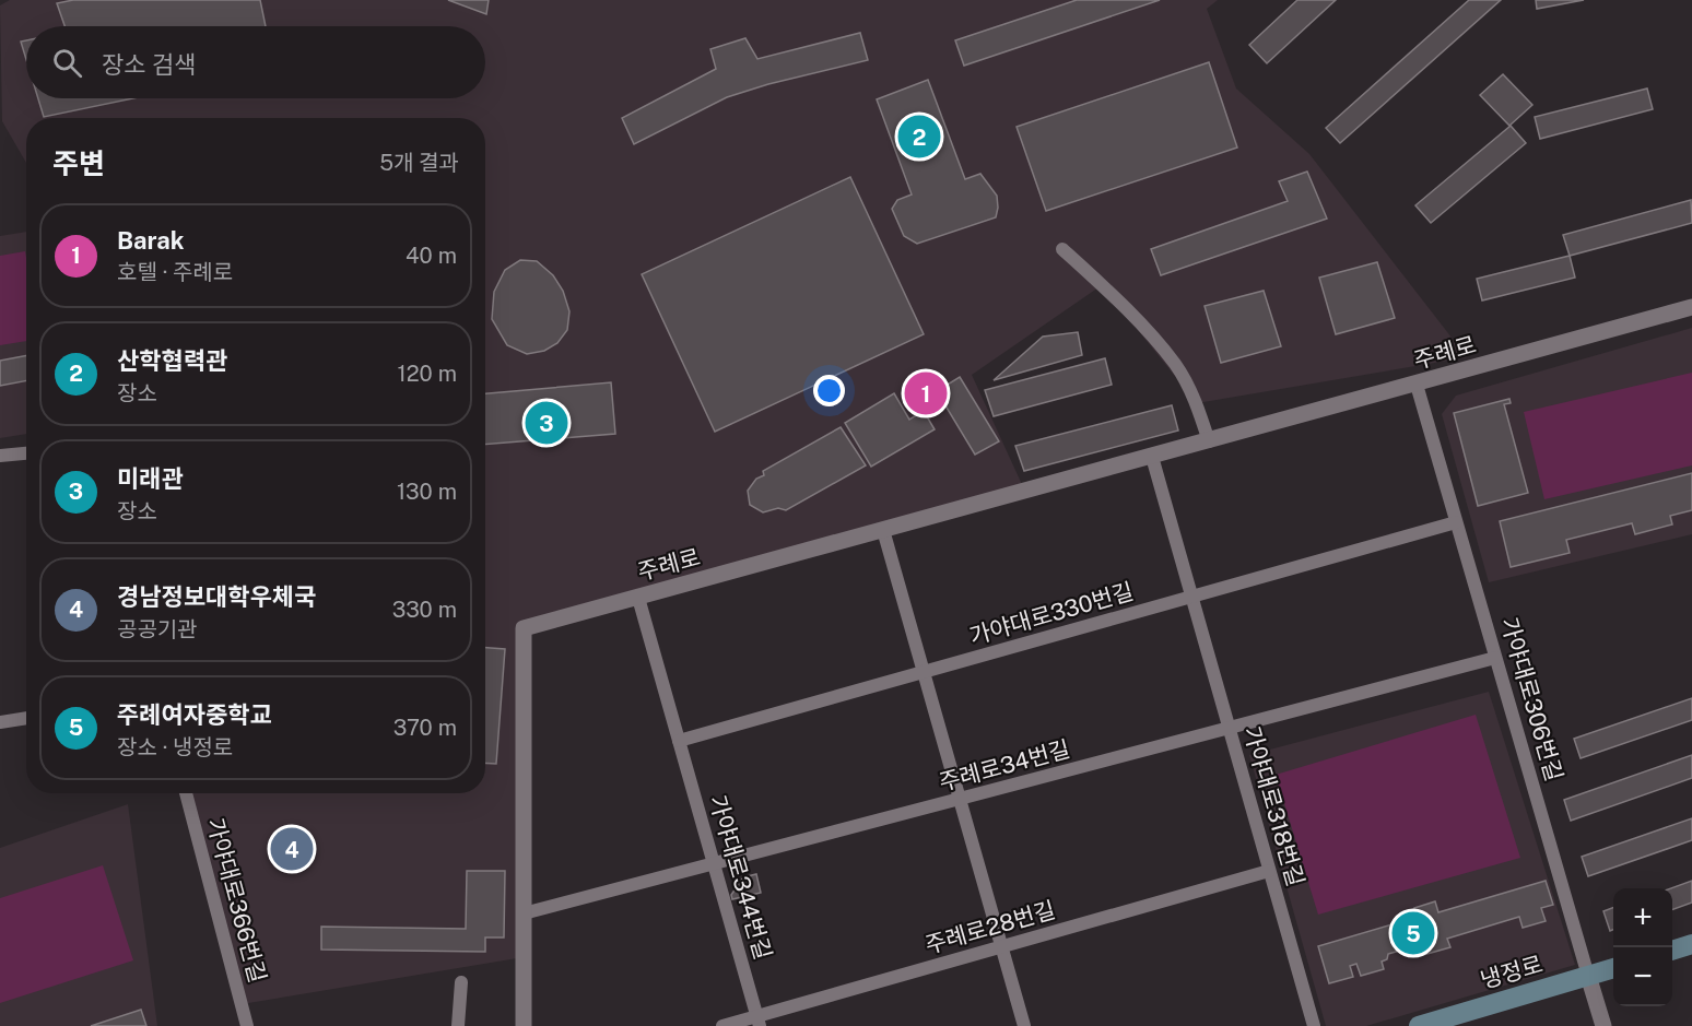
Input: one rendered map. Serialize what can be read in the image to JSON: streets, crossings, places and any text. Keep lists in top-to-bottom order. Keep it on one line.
{"streets":{"main road":["냉정로"],"street":["주례로","가야대로330번길","가야대로306번길","주례로34번길","가야대로318번길","가야대로344번길","가야대로366번길","주례로28번길"]},"crossings":[["주례로","가야대로306번길"],["주례로","주례로34번길"],["주례로","가야대로318번길"],["주례로","가야대로344번길"],["가야대로330번길","가야대로318번길"],["가야대로306번길","주례로34번길"],["가야대로306번길","냉정로"],["주례로34번길","가야대로318번길"],["주례로34번길","가야대로344번길"],["가야대로318번길","주례로28번길"],["가야대로344번길","주례로28번길"]],"page":{"search":"장소 검색","pins":["2","1","3","4","5"],"heading":["주변","5개 결과"],"list":[{"mark":"1","name":"Barak","note":"호텔 · 주례로","value":"40 m"},{"mark":"2","name":"산학협력관","note":"장소","value":"120 m"},{"mark":"3","name":"미래관","note":"장소","value":"130 m"},{"mark":"4","name":"경남정보대학우체국","note":"공공기관","value":"330 m"},{"mark":"5","name":"주례여자중학교","note":"장소 · 냉정로","value":"370 m"}],"map_buttons":["+","−"]}}
